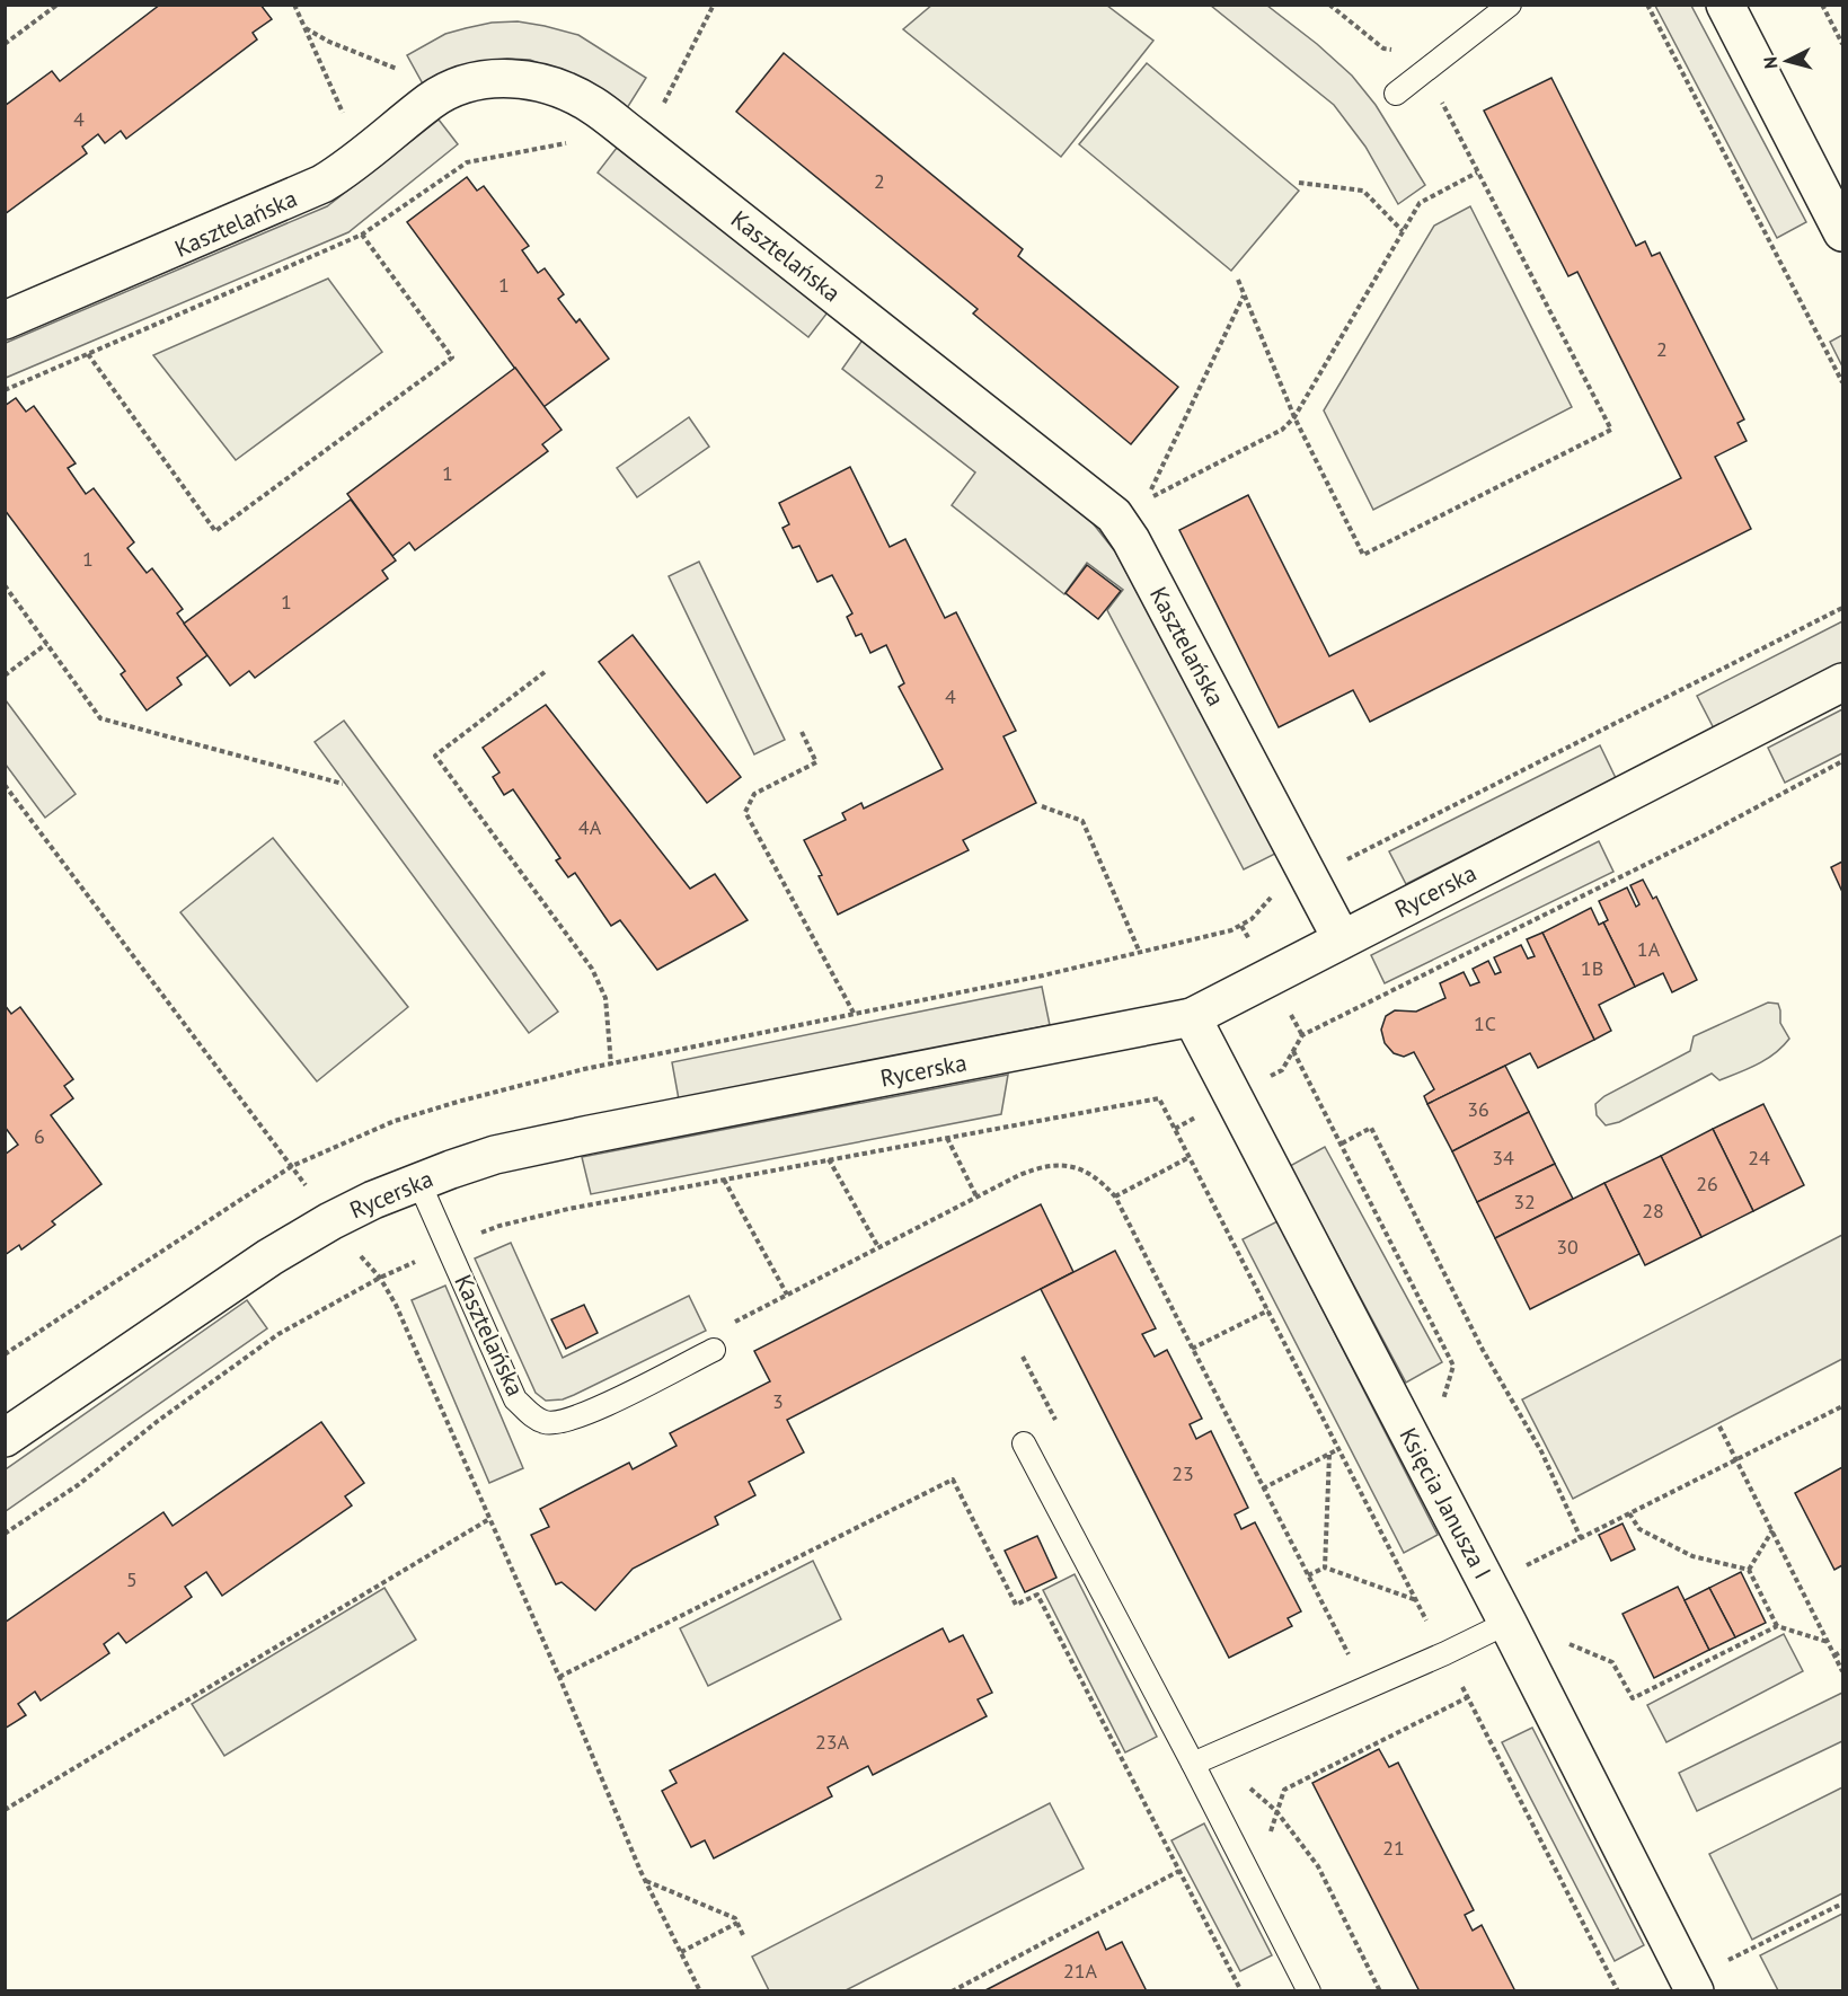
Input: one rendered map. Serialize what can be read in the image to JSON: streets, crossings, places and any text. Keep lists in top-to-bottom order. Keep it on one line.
{"streets":{"street":["Kasztelańska","Rycerska","Księcia Janusza I"]},"crossings":[["Kasztelańska","Rycerska"],["Rycerska","Księcia Janusza I"]],"house_numbers":["4","2","1","2","1","1","1","4","4A","1A","1B","1C","36","6","34","24","26","32","28","30","3","23","5","23A","21","21A"],"north":"left"}
